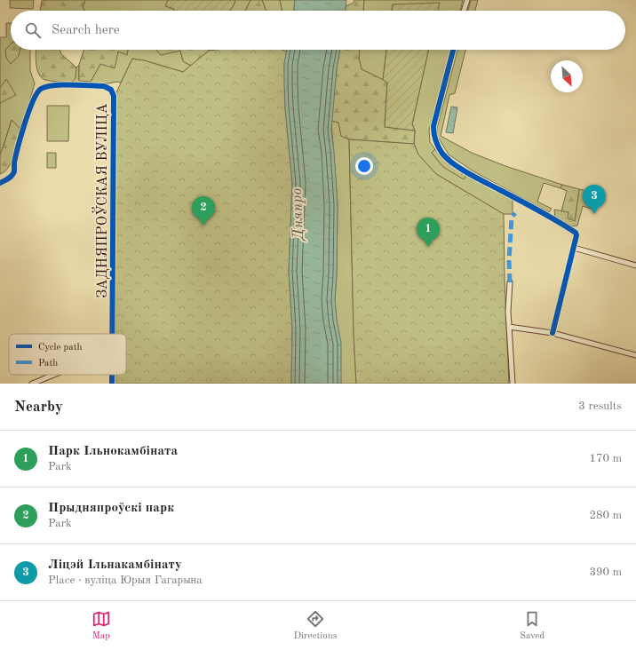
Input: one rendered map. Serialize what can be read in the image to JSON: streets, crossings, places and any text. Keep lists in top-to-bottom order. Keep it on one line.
{"streets":{"street":["ЗАДНЯПРОЎСКАЯ ВУЛІЦА"]},"water":["Дняпро"],"legend":["Cycle path","Path"],"north":"bottom right","page":{"search":"Search here","pins":["3","2","1"],"heading":["Nearby","3 results"],"list":[{"mark":"1","name":"Парк Ільнокамбіната","note":"Park","value":"170 m"},{"mark":"2","name":"Прыдняпроўскі парк","note":"Park","value":"280 m"},{"mark":"3","name":"Ліцэй Ільнакамбінату","note":"Place · вуліца Юрыя Гагарына","value":"390 m"}],"nav":["Map","Directions","Saved"]}}
